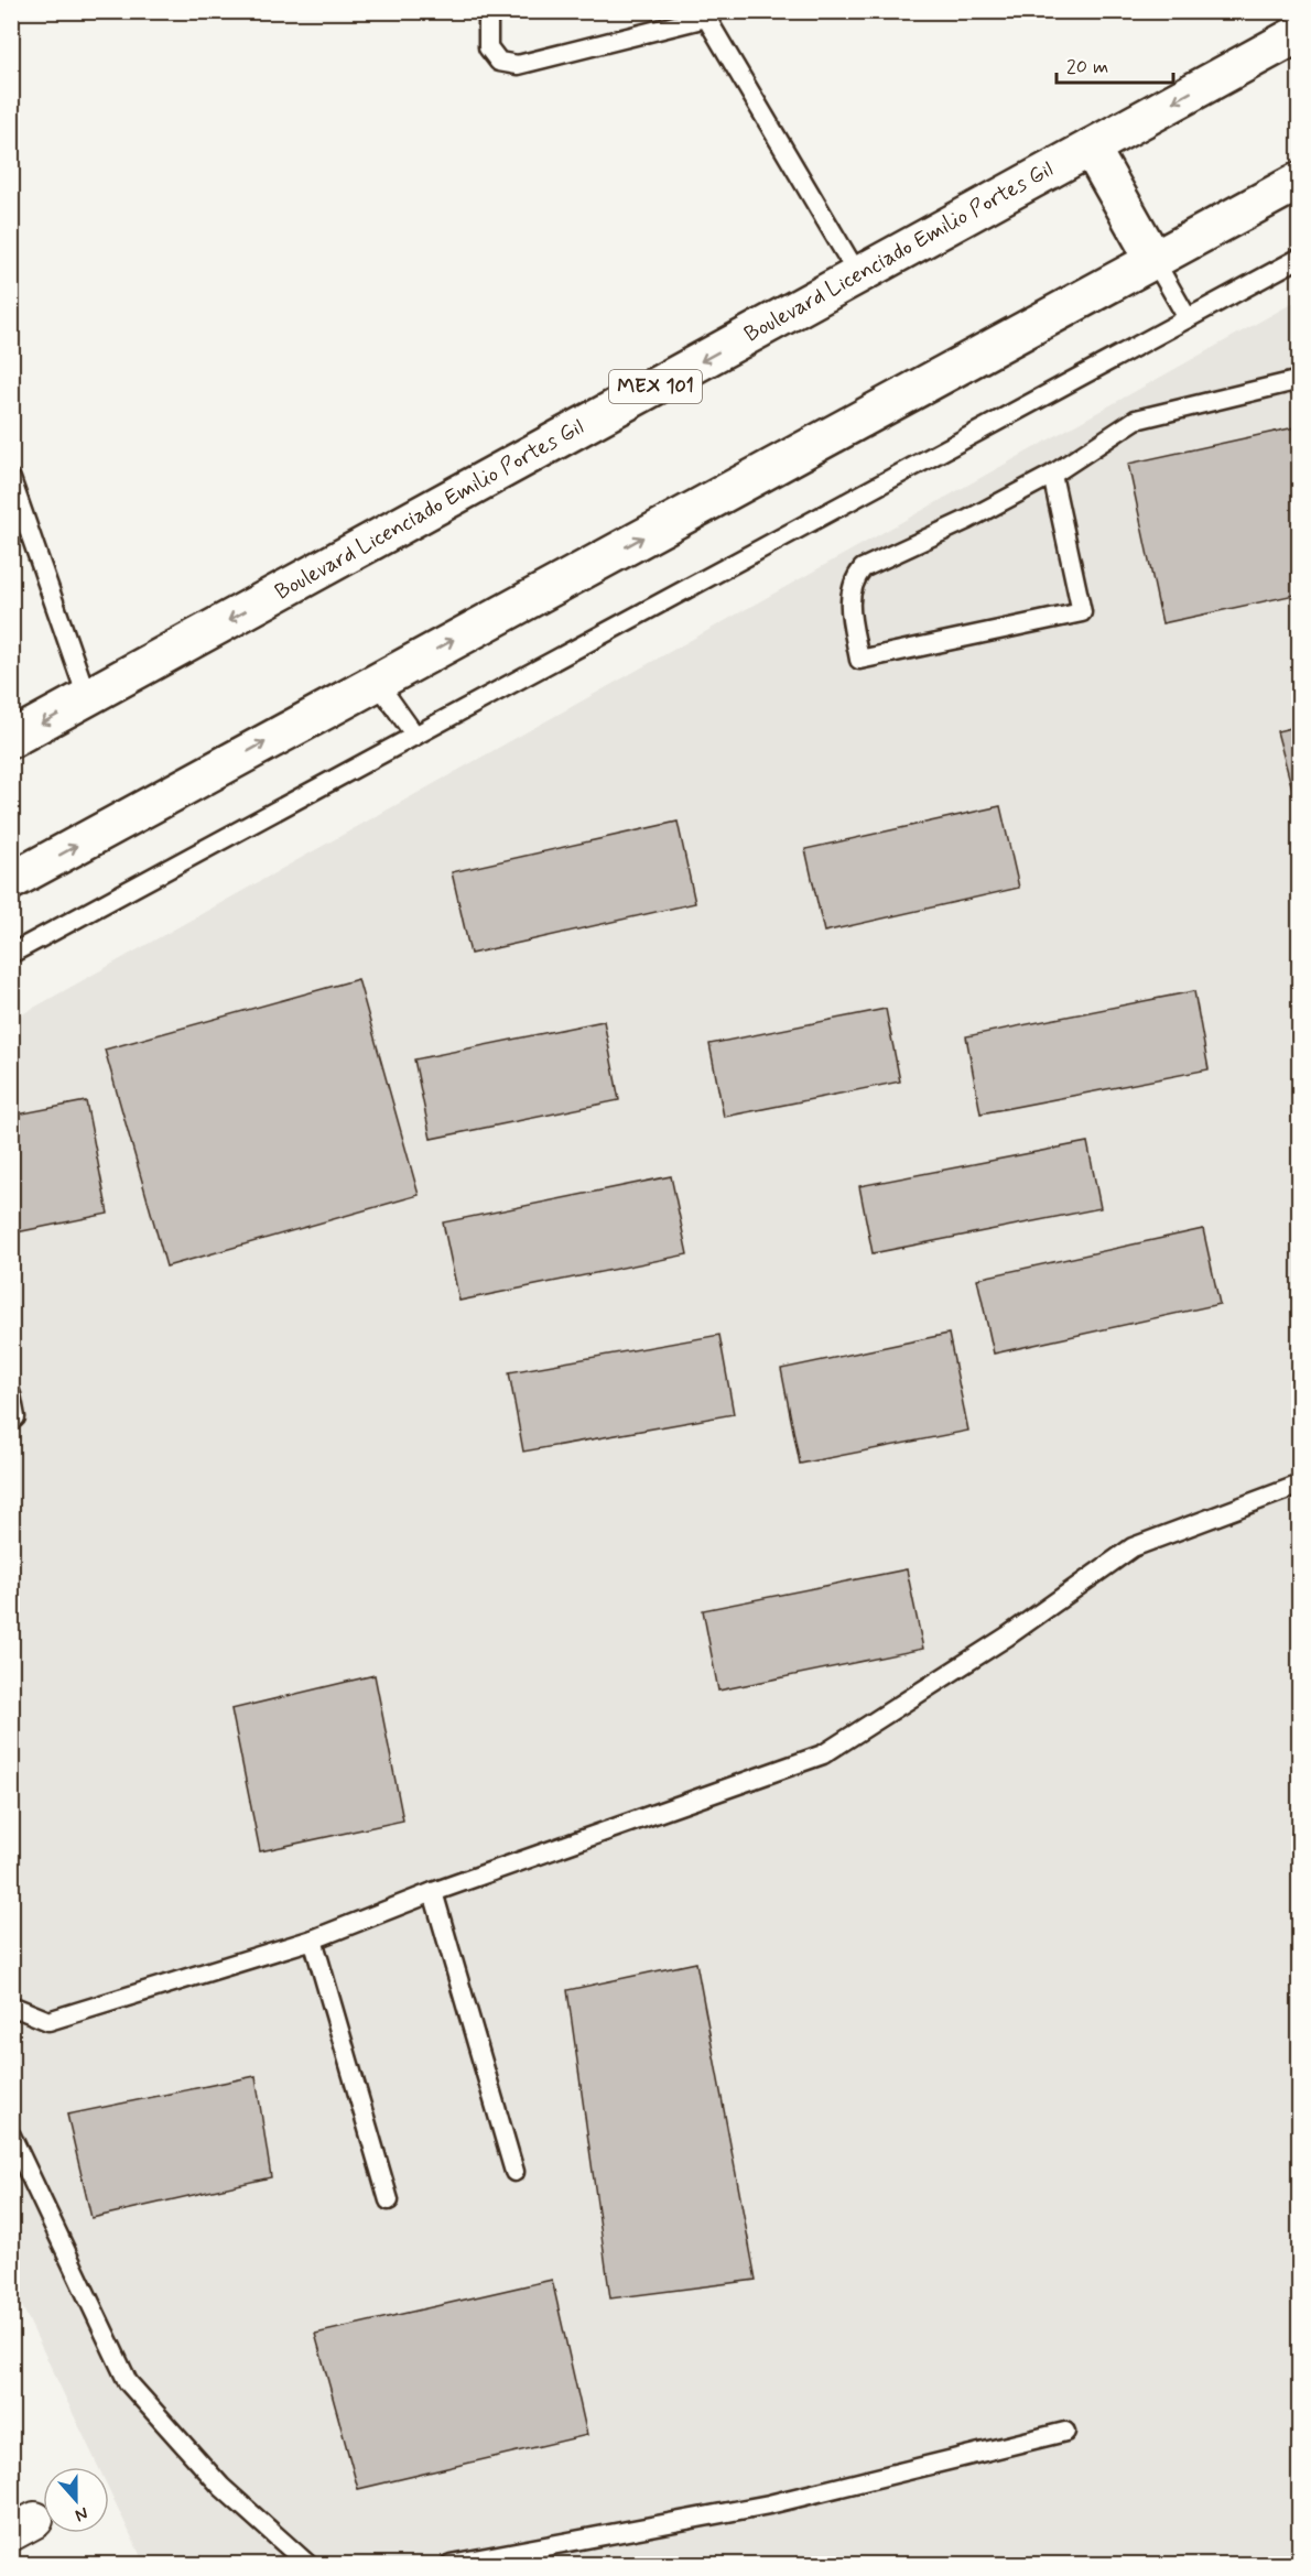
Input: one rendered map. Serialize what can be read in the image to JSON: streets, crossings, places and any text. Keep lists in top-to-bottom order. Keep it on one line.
{"streets":{"main road":["Boulevard Licenciado Emilio Portes Gil","MEX 101"]},"scale_bar":"20 m","north":"bottom"}
